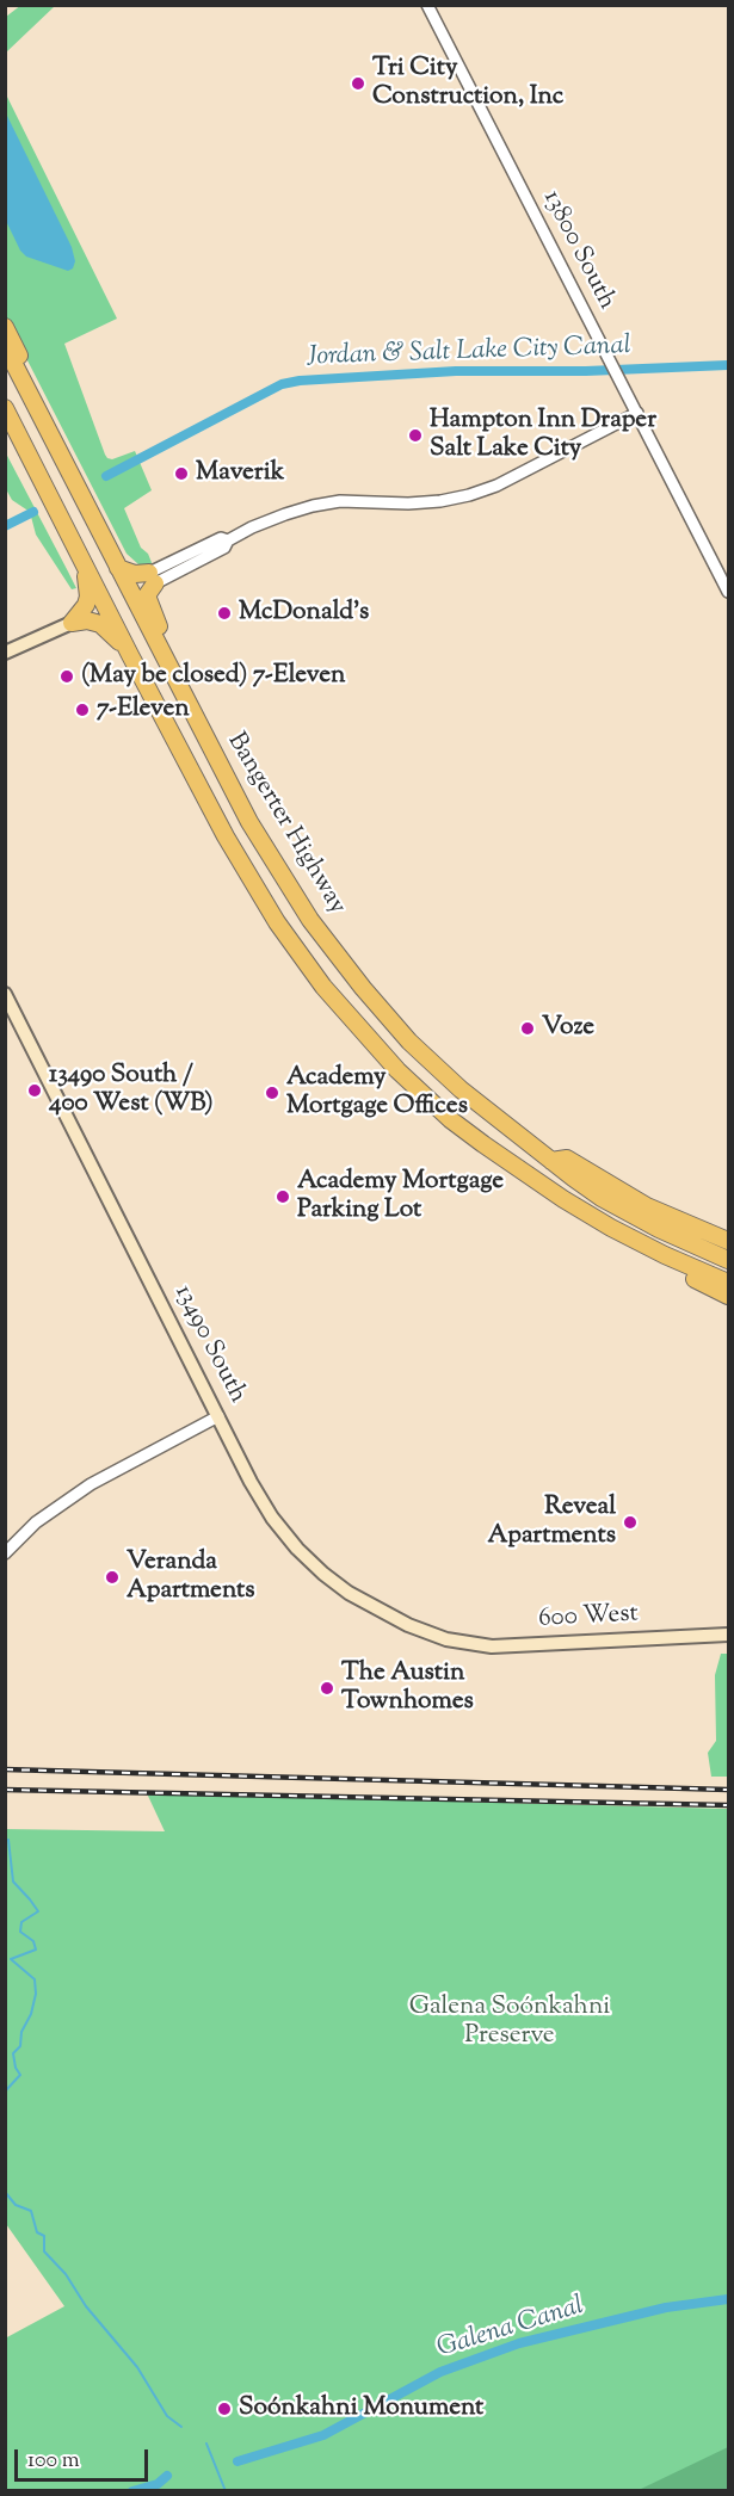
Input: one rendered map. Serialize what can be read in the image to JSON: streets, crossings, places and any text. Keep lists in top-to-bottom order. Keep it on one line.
{"streets":{"highway":["Bangerter Highway"],"main road":["13490 South","600 West"],"street":["13800 South"]},"crossings":[["13490 South","600 West"]],"water":["Jordan & Salt Lake City Canal","Galena Canal"],"parks":["Galena Soónkahni Preserve"],"places":["Tri City Construction, Inc","Hampton Inn Draper Salt Lake City","Maverik","McDonald's","(May be closed) 7-Eleven","7-Eleven","Voze","13490 South / 400 West (WB)","Academy Mortgage Offices","Academy Mortgage Parking Lot","Reveal Apartments","Veranda Apartments","The Austin Townhomes","Soónkahni Monument"],"scale_bar":"100 m"}
